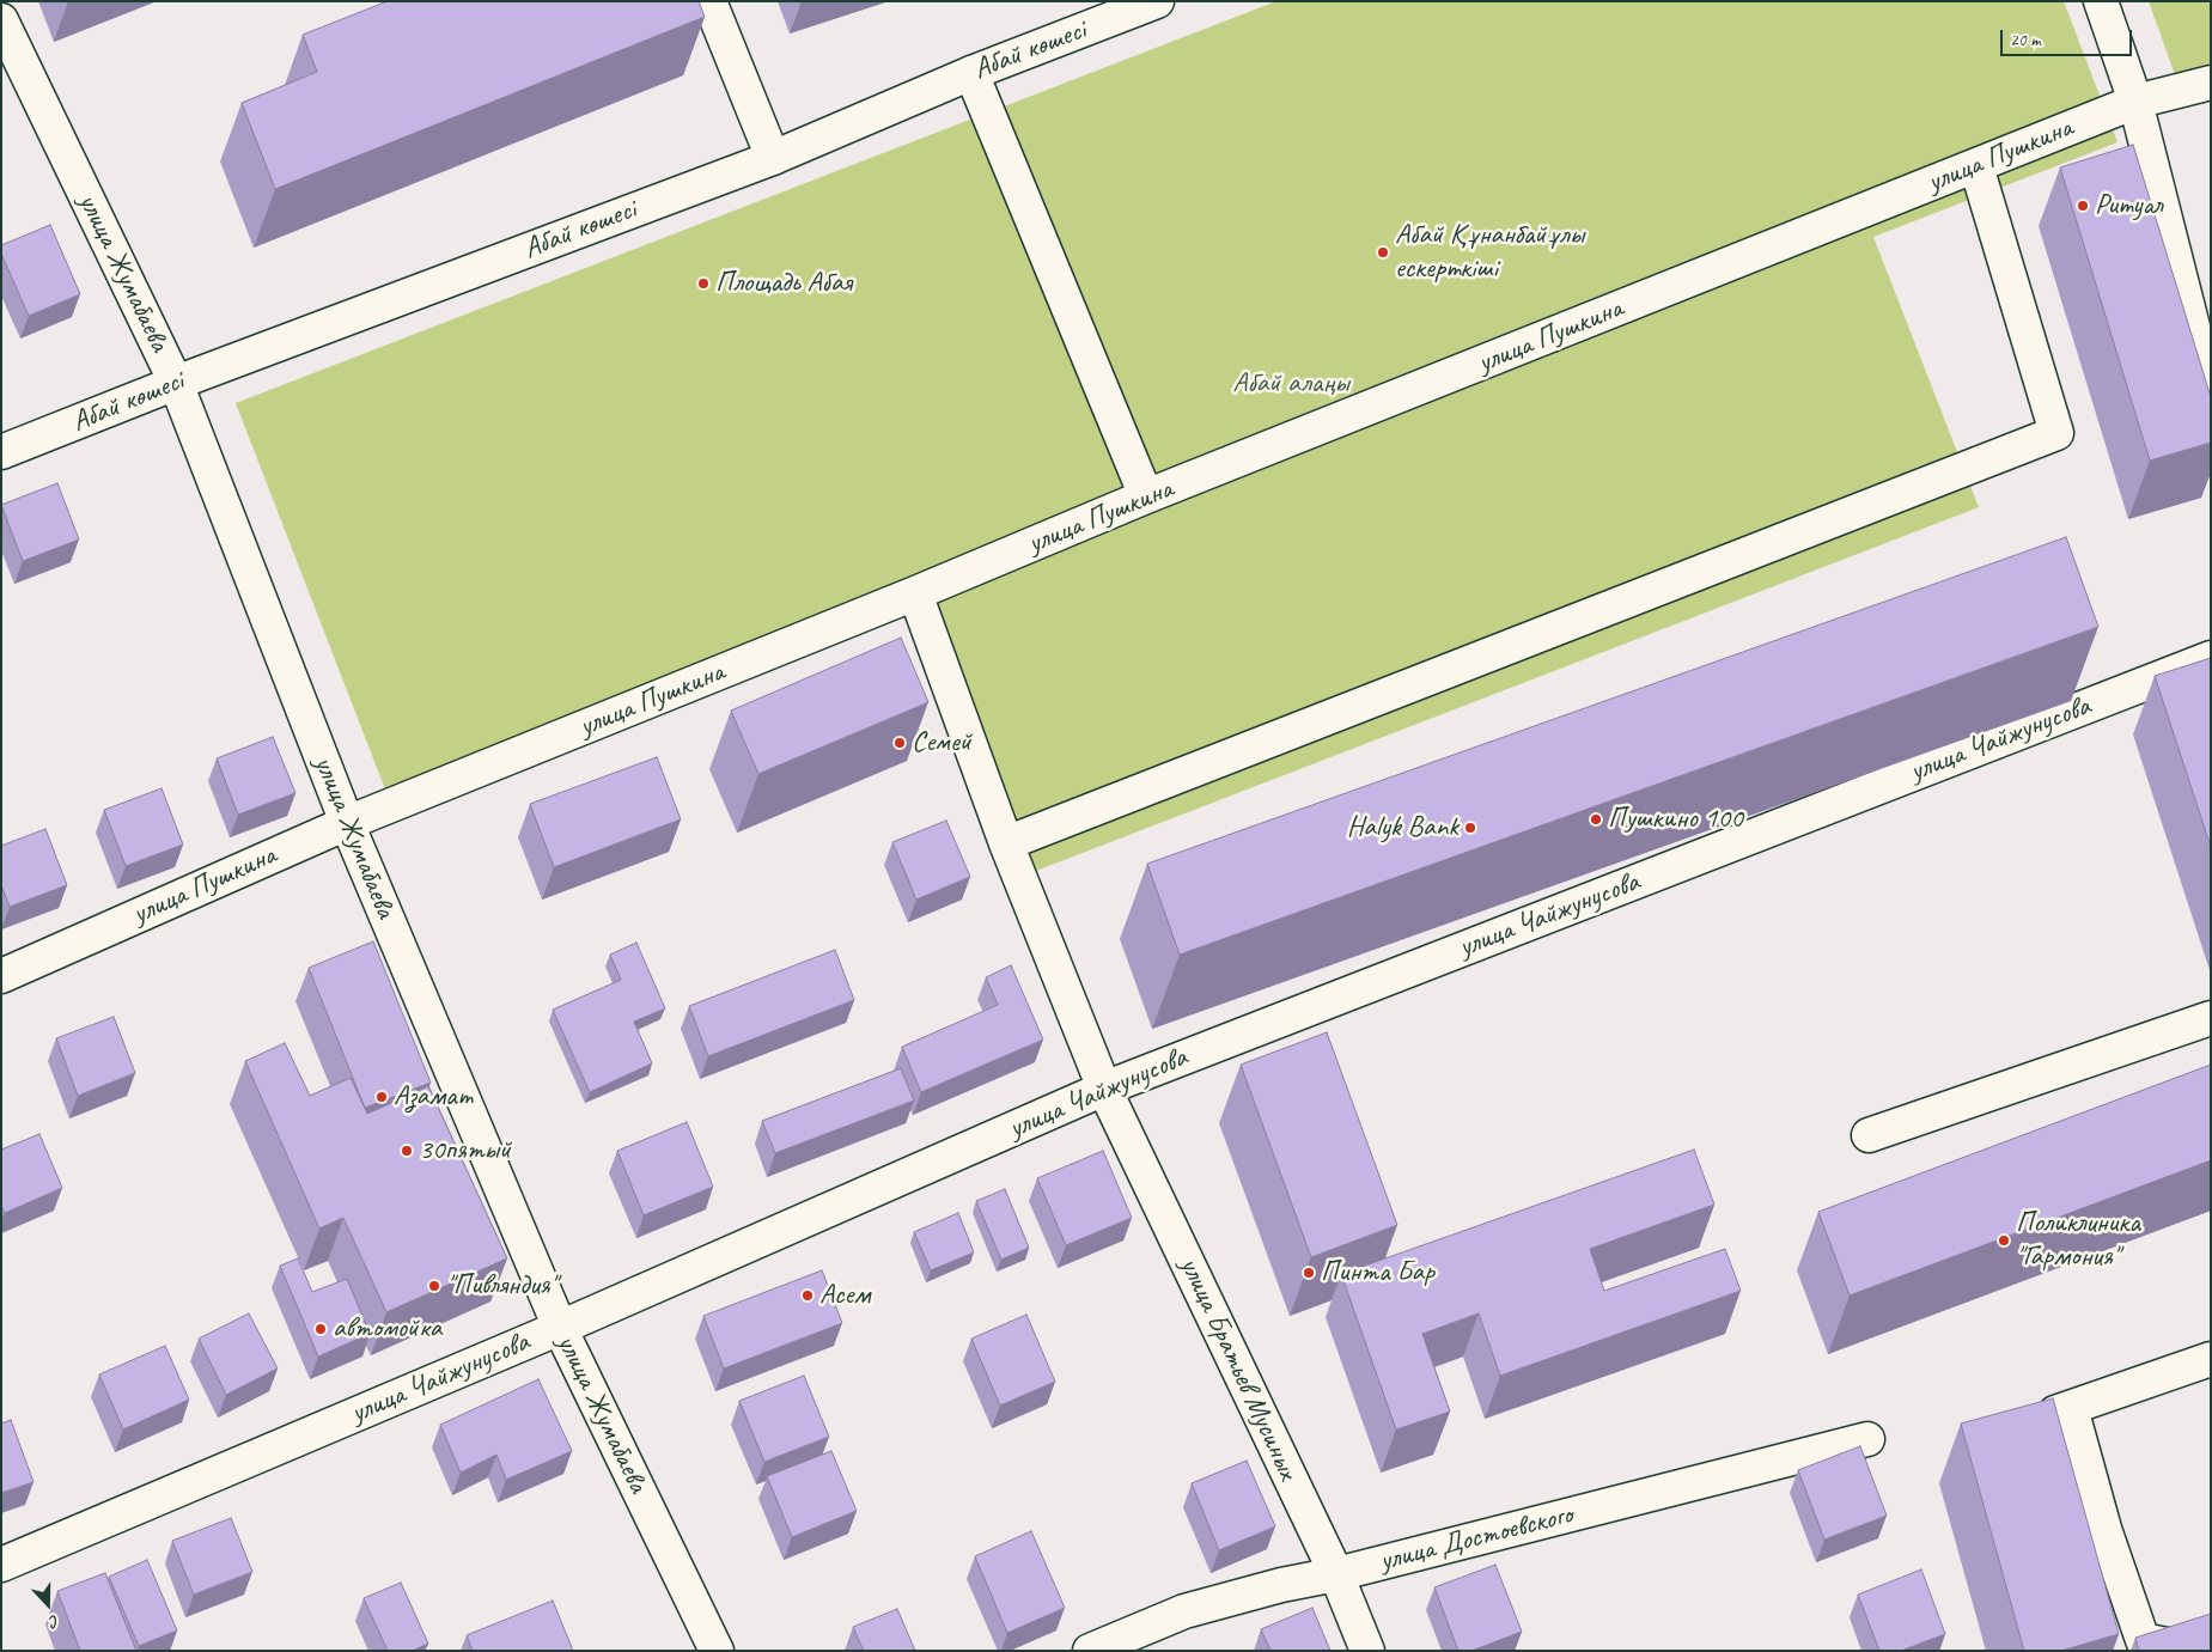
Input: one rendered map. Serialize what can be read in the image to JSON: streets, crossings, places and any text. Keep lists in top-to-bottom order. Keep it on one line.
{"streets":{"street":["Абай көшесі","улица Пушкина","улица Жумабаева","улица Чайжунусова","улица Братьев Мусиных","улица Достоевского"]},"crossings":[["Абай көшесі","улица Жумабаева"],["улица Пушкина","улица Жумабаева"],["улица Пушкина","улица Братьев Мусиных"],["улица Жумабаева","улица Чайжунусова"],["улица Чайжунусова","улица Братьев Мусиных"],["улица Братьев Мусиных","улица Достоевского"]],"parks":["Абай алаңы"],"places":["Ритуал","Абай Құнанбайұлы ескерткіші","Площадь Абая","Семей","Пушкино 100","Halyk Bank","Азамат","30пятый","Поликлиника \"Гармония\"","Пинта Бар","\"Пивляндия\"","Асем","автомойка"],"scale_bar":"20 m","north":"bottom"}
